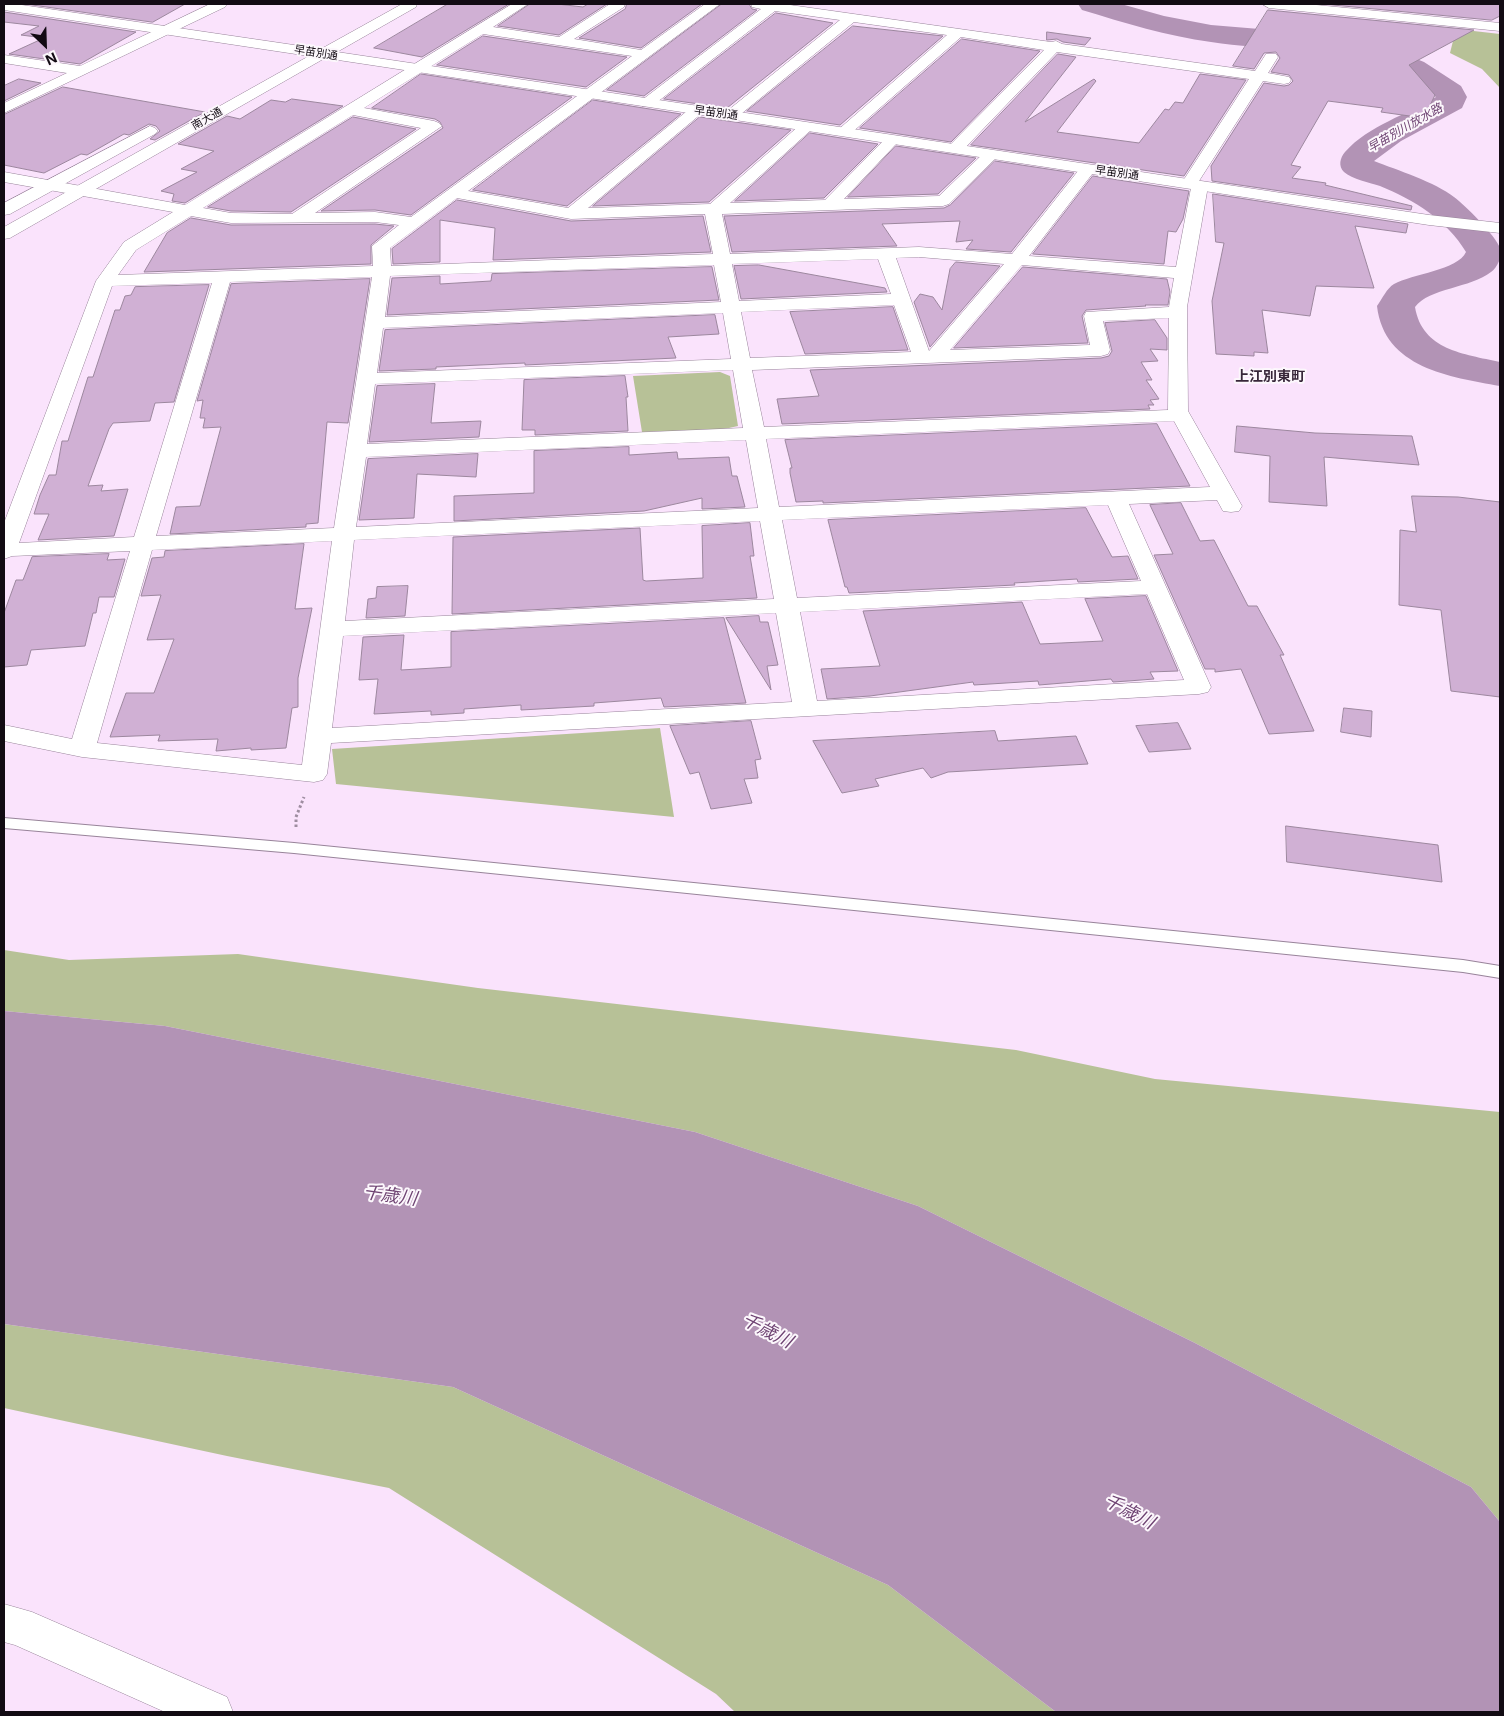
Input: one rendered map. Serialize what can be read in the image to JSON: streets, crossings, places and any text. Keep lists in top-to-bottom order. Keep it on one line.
{"streets":{"street":["早苗別通","南大通"]},"crossings":[["早苗別通","南大通"]],"districts":["上江別東町"],"water":["早苗別川放水路","千歳川"],"north":"bottom right"}
